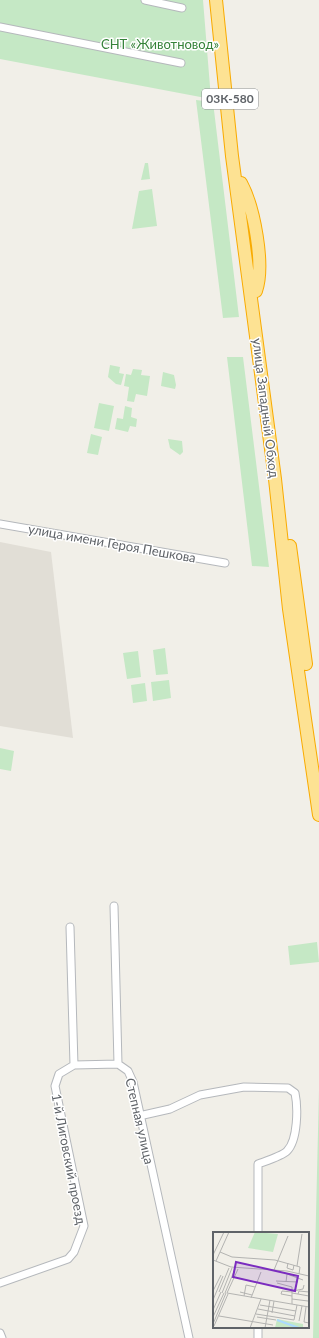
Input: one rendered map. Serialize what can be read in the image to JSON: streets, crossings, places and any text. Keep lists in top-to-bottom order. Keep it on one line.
{"streets":{"highway":["03К-580","улица Западный Обход"],"street":["улица имени Героя Пешкова","Степная улица","1-й Лиговский проезд"]},"parks":["СНТ «Животновод»"]}
